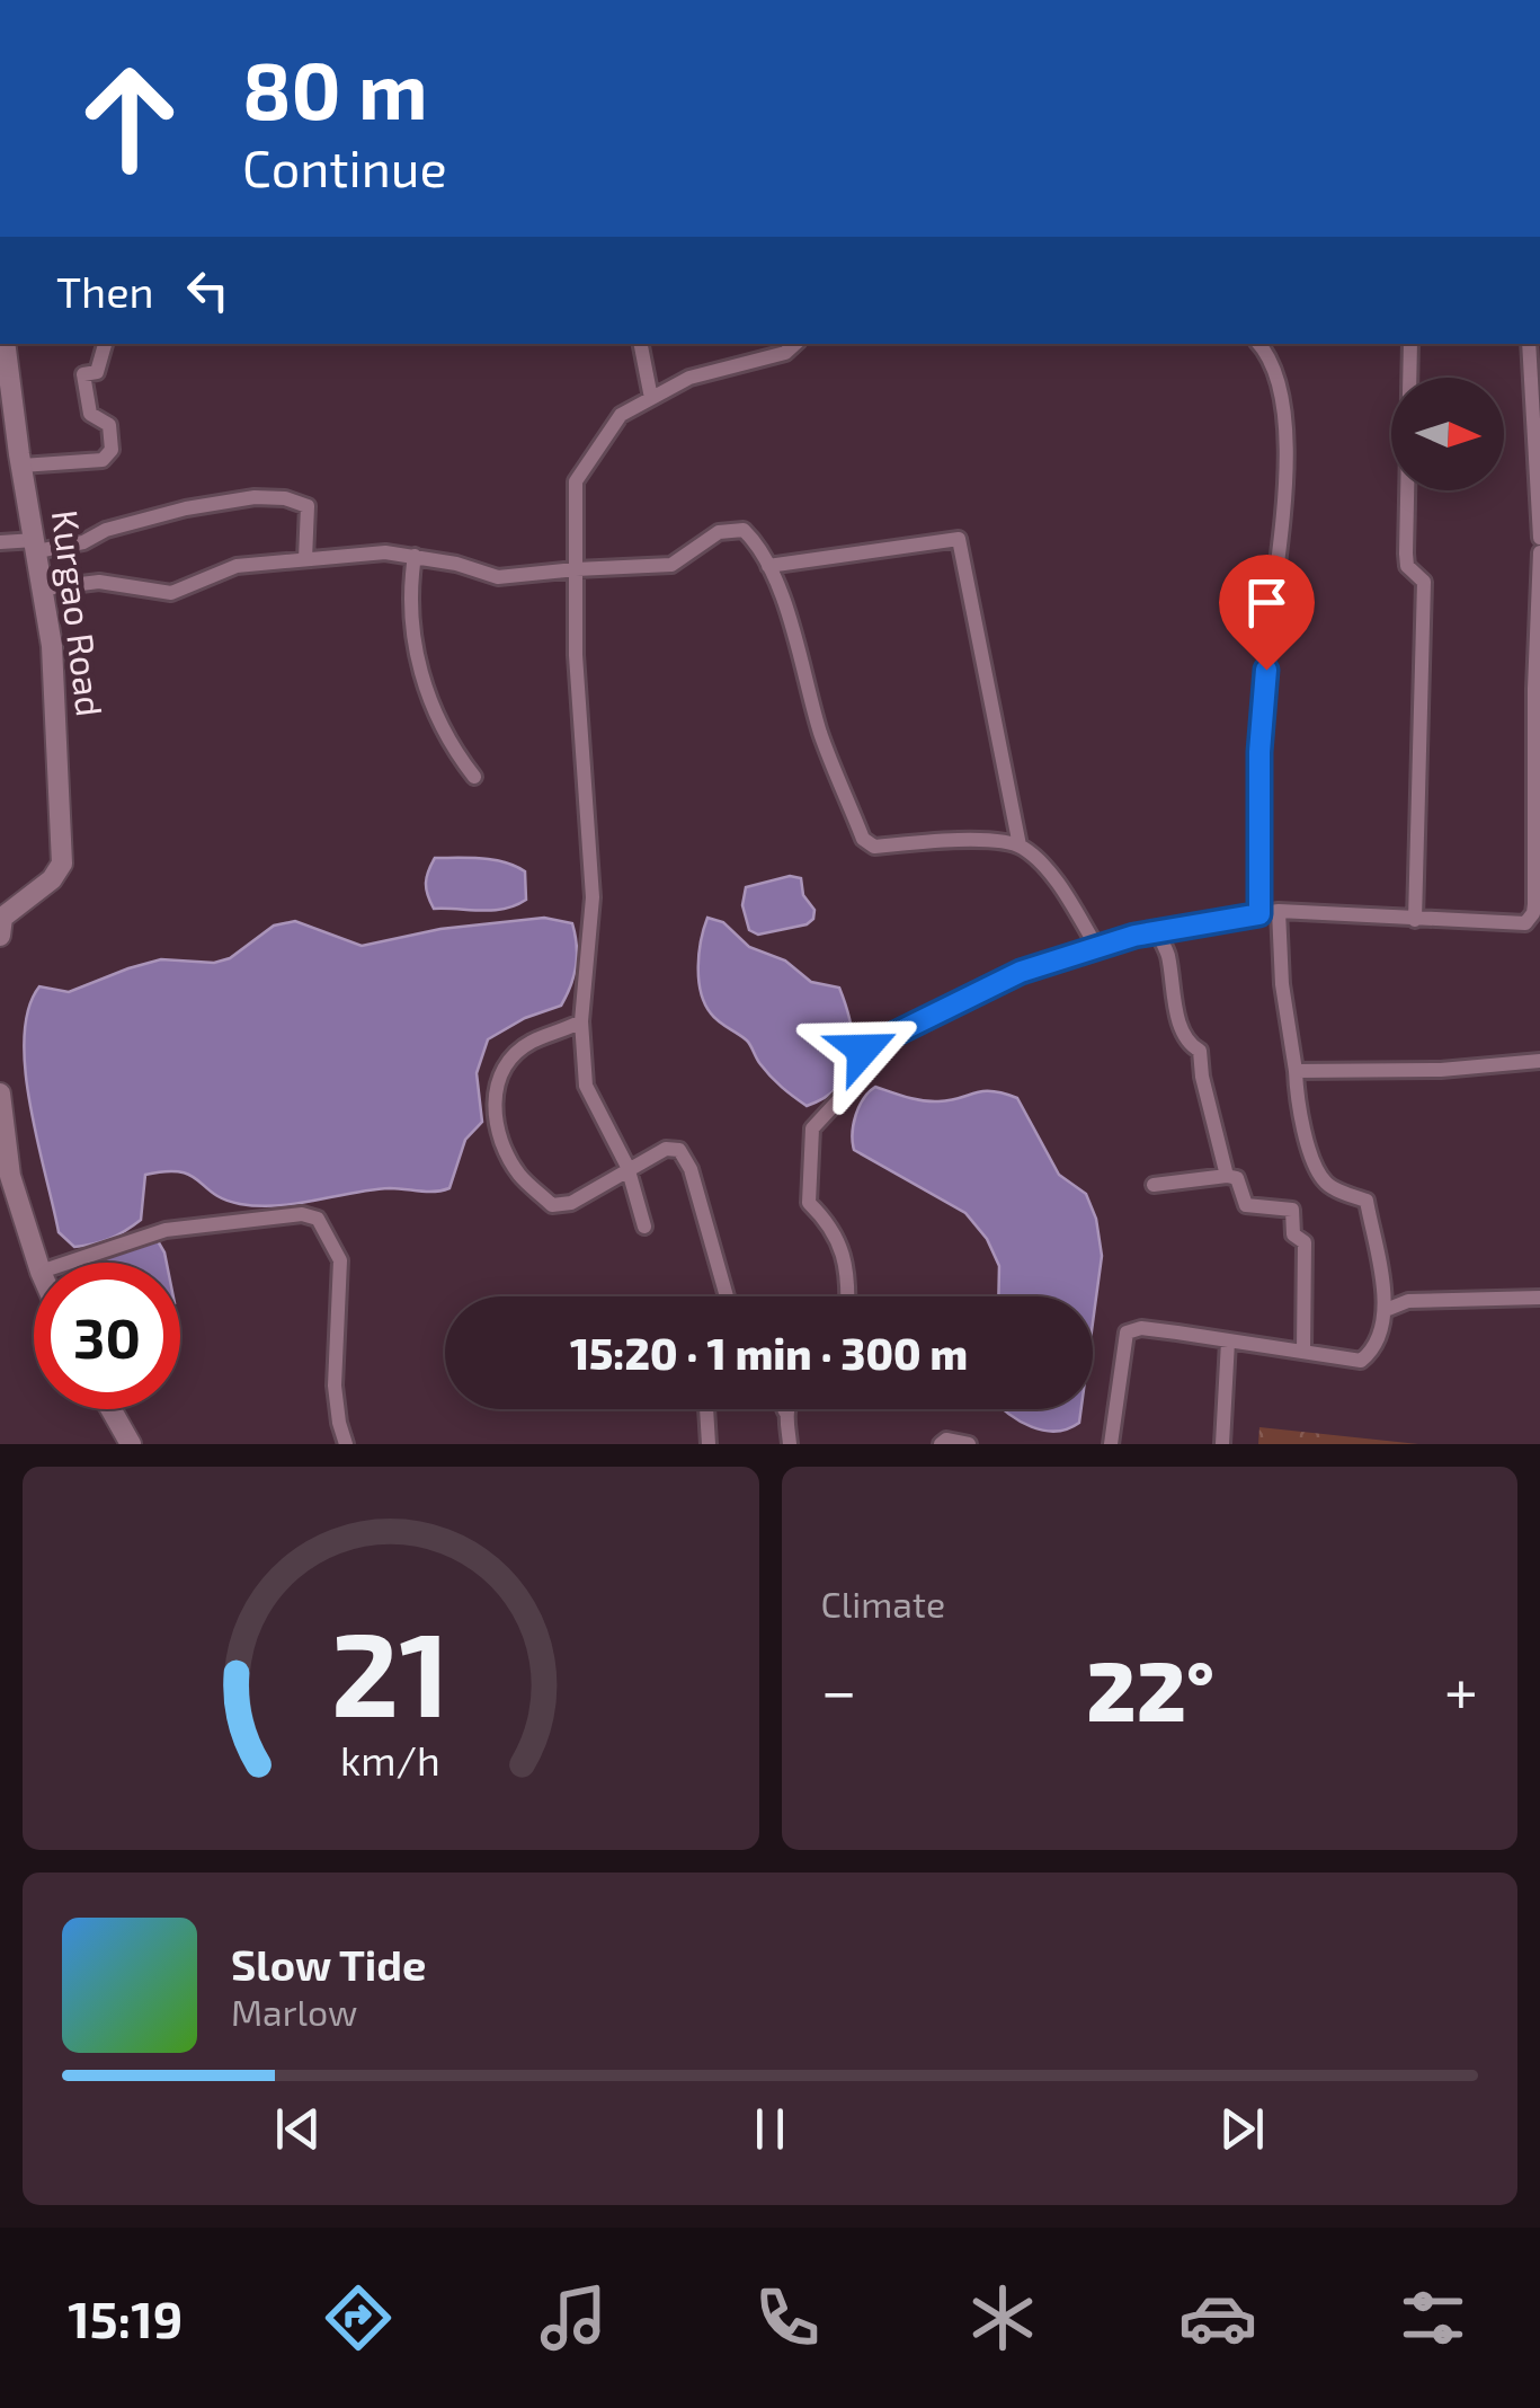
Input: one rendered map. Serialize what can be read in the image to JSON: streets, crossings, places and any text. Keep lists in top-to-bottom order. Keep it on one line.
{"streets":{"street":["Kurgao Road"]},"north":"right","page":{"turn":["80 m","Continue"],"then":"Then","limit":"30","trip":"15:20 · 1 min · 300 m","tile":"Climate","heat":["−","22°","+"],"song":["Slow Tide","Marlow"],"tabs":"15:19","gauge":["21","km/h"]}}
